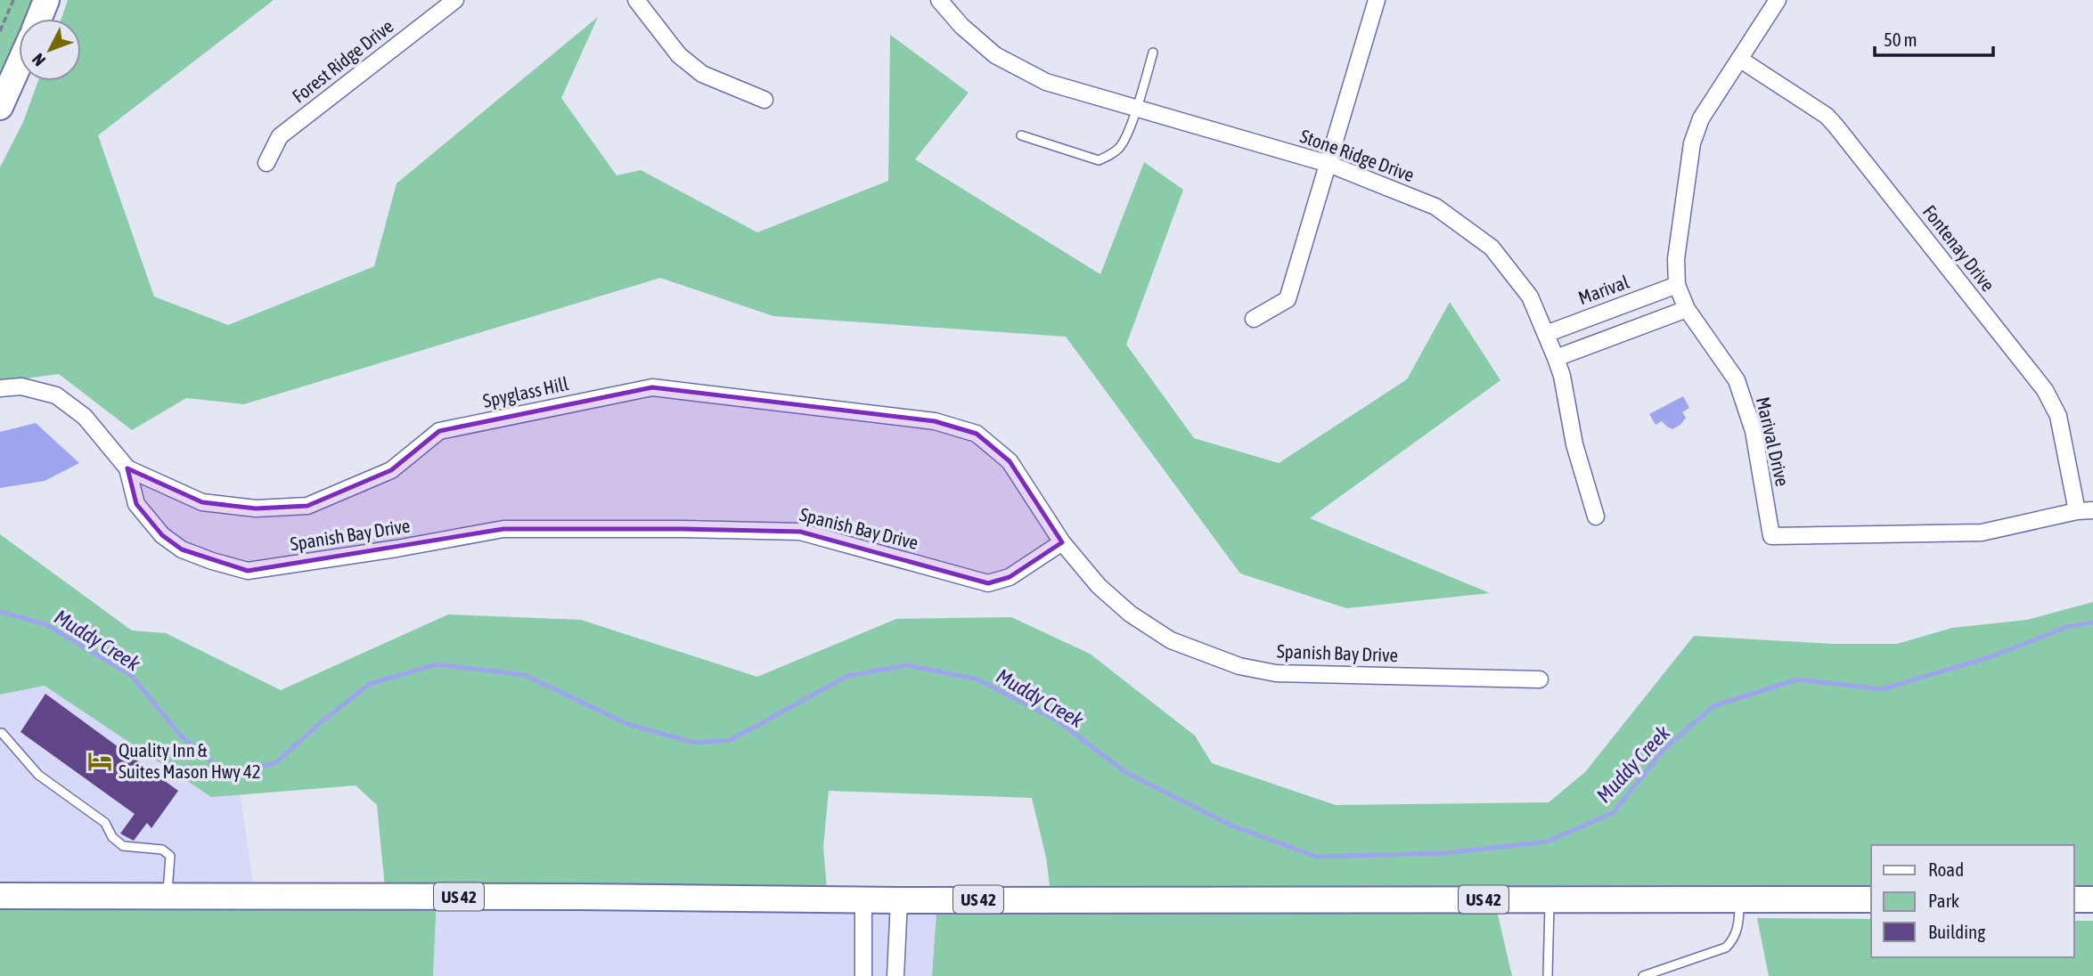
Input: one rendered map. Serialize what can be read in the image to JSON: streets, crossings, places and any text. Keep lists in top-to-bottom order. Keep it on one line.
{"streets":{"main road":["US 42"],"street":["Forest Ridge Drive","Stone Ridge Drive","Fontenay Drive","Marival","Spyglass Hill","Marival Drive","Spanish Bay Drive"]},"crossings":[["Stone Ridge Drive","Marival"],["Fontenay Drive","Marival Drive"],["Marival","Marival Drive"],["Spyglass Hill","Spanish Bay Drive"]],"water":["Muddy Creek"],"places":{"hotel":["Quality Inn & Suites Mason Hwy 42"]},"legend":["Road","Park","Building"],"scale_bar":"50 m","north":"bottom left"}
